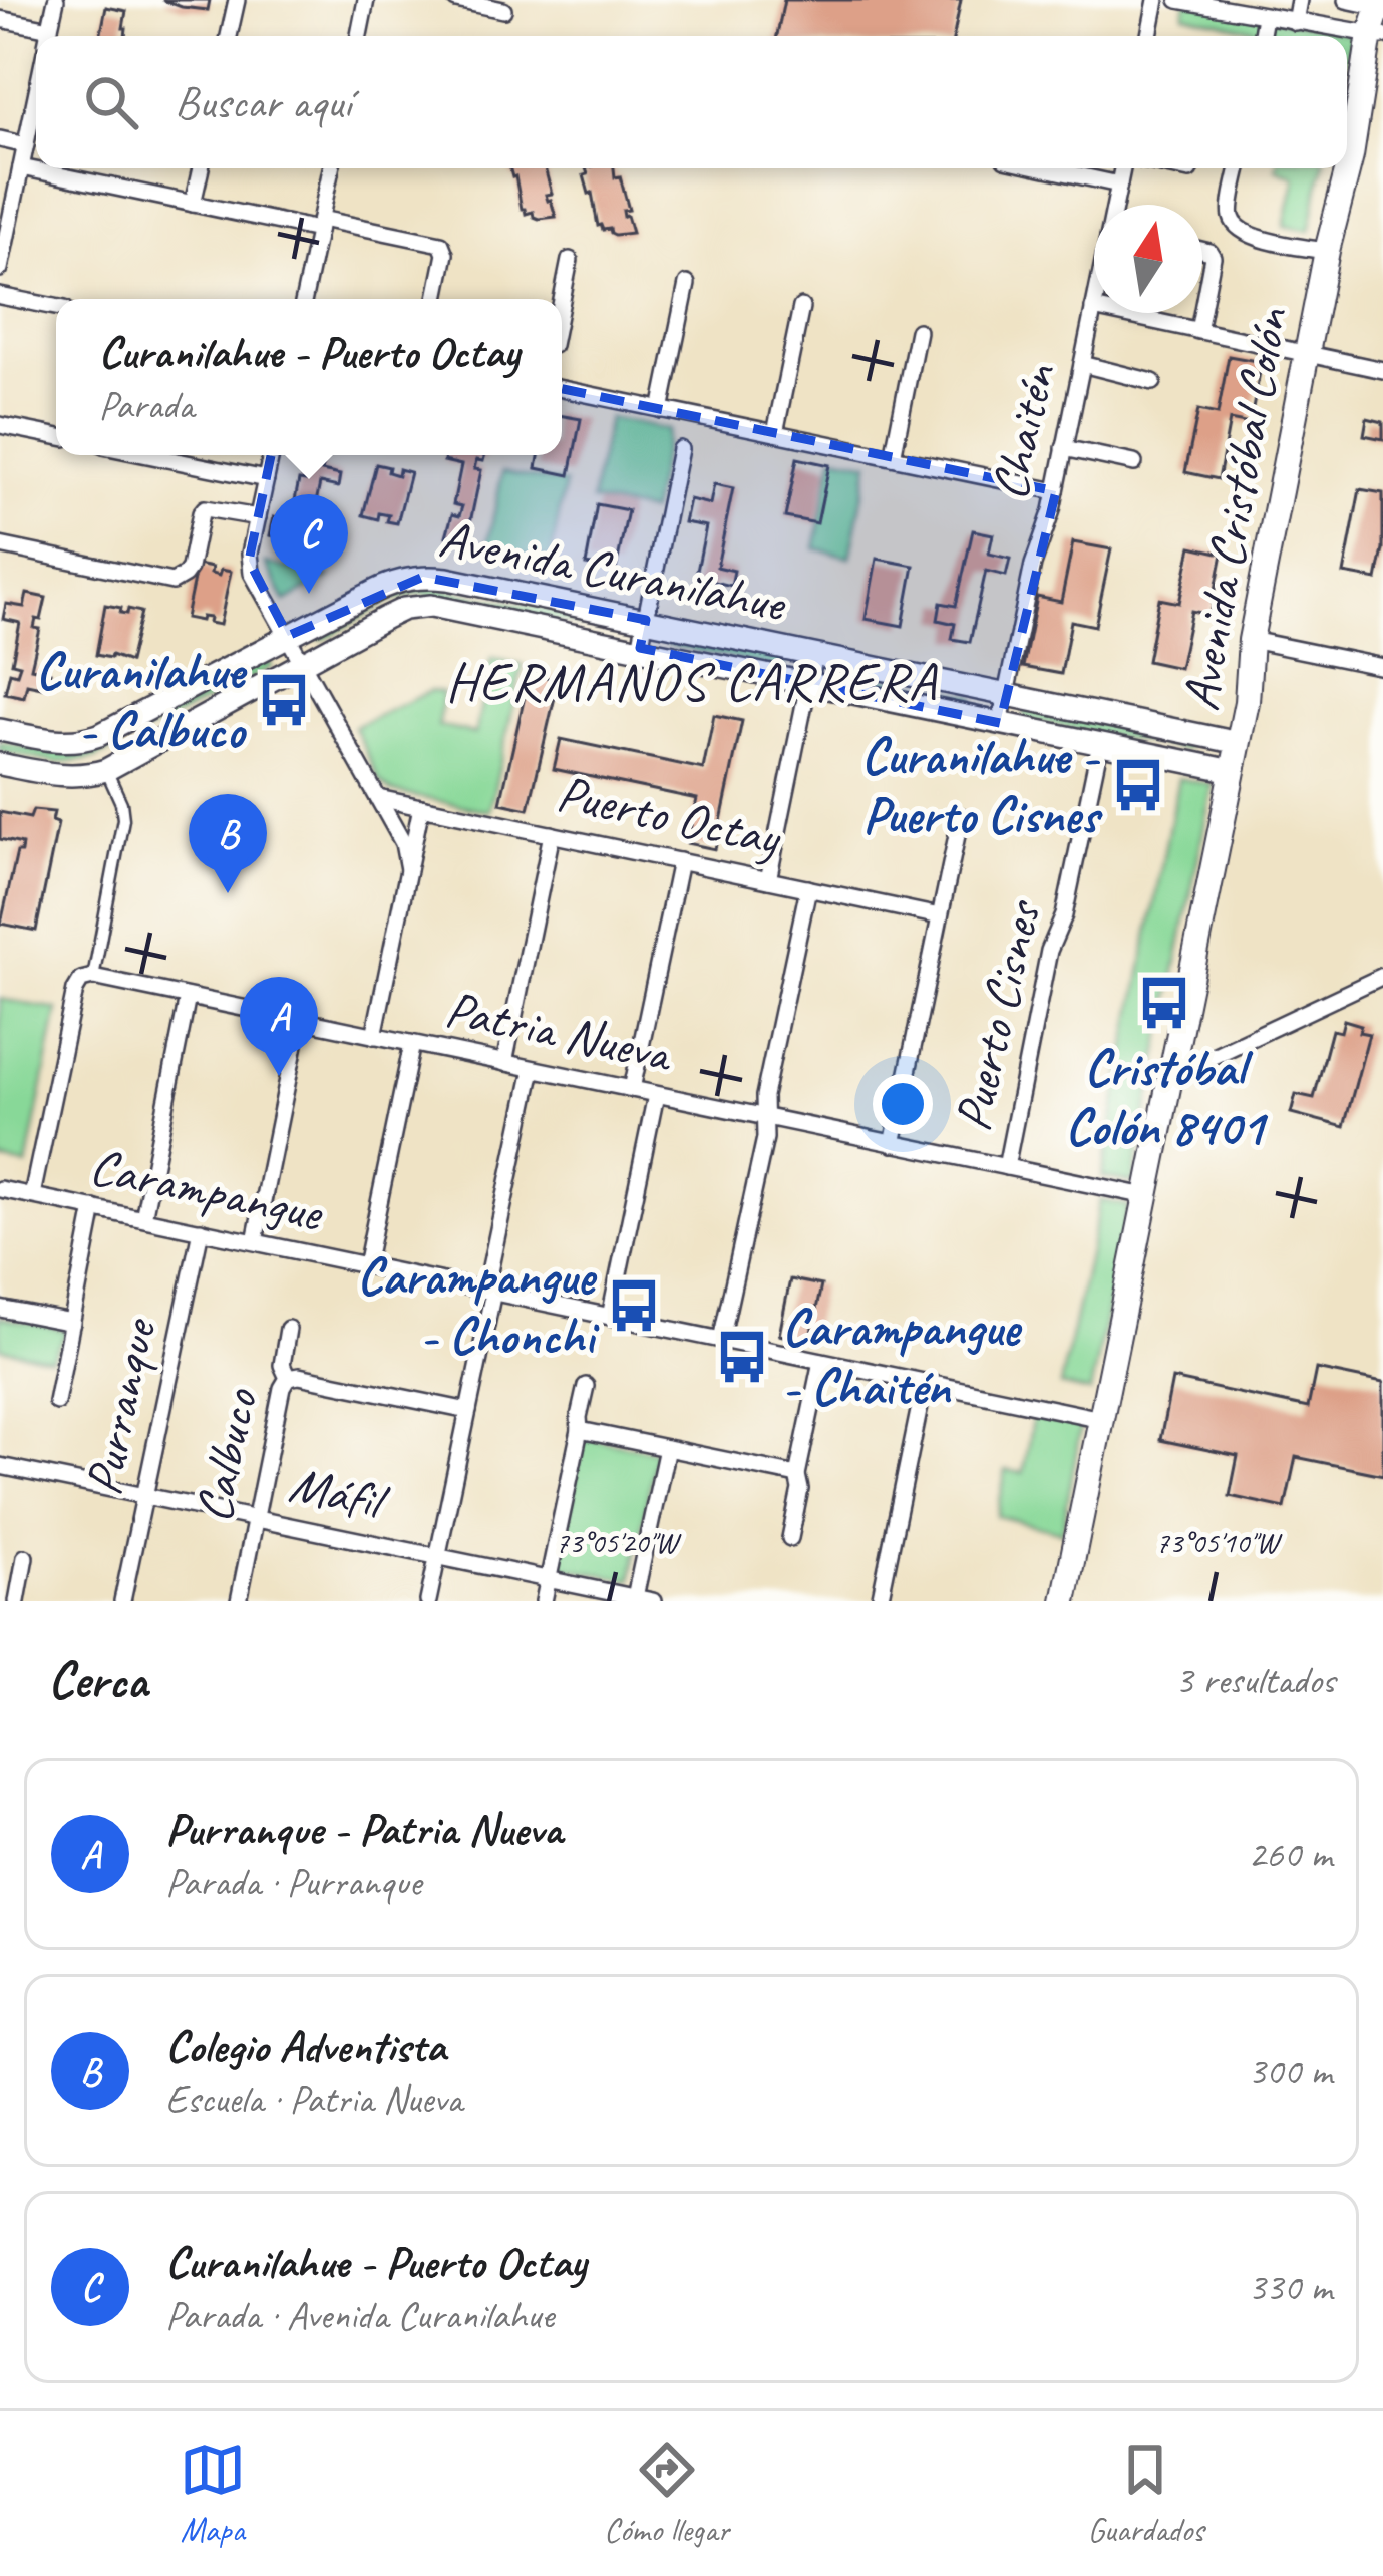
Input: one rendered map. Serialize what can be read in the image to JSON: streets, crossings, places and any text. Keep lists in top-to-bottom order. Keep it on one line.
{"streets":{"main road":["Avenida Cristóbal Colón","Avenida Curanilahue"],"street":["Chaitén","Puerto Octay","Puerto Cisnes","Patria Nueva","Carampangue","Purranque","Calbuco","Máfil"]},"crossings":[["Chaitén","Avenida Curanilahue"],["Avenida Cristóbal Colón","Avenida Curanilahue"],["Avenida Cristóbal Colón","Patria Nueva"],["Avenida Cristóbal Colón","Carampangue"],["Avenida Curanilahue","Puerto Cisnes"],["Puerto Cisnes","Patria Nueva"],["Carampangue","Purranque"],["Purranque","Máfil"],["Calbuco","Máfil"]],"districts":["HERMANOS CARRERA"],"places":{"bus stop":["Curanilahue - Calbuco","Curanilahue - Puerto Cisnes","Cristóbal Colón 8401","Carampangue - Chonchi","Carampangue - Chaitén"]},"north":"top","page":{"search":"Buscar aquí","popup":["Curanilahue - Puerto Octay","Parada"],"pins":["C","B","A"],"heading":["Cerca","3 resultados"],"list":[{"mark":"A","name":"Purranque - Patria Nueva","note":"Parada · Purranque","value":"260 m"},{"mark":"B","name":"Colegio Adventista","note":"Escuela · Patria Nueva","value":"300 m"},{"mark":"C","name":"Curanilahue - Puerto Octay","note":"Parada · Avenida Curanilahue","value":"330 m"}],"nav":["Mapa","Cómo llegar","Guardados"]},"coordinates":["73°05'20\"W","73°05'10\"W"]}
